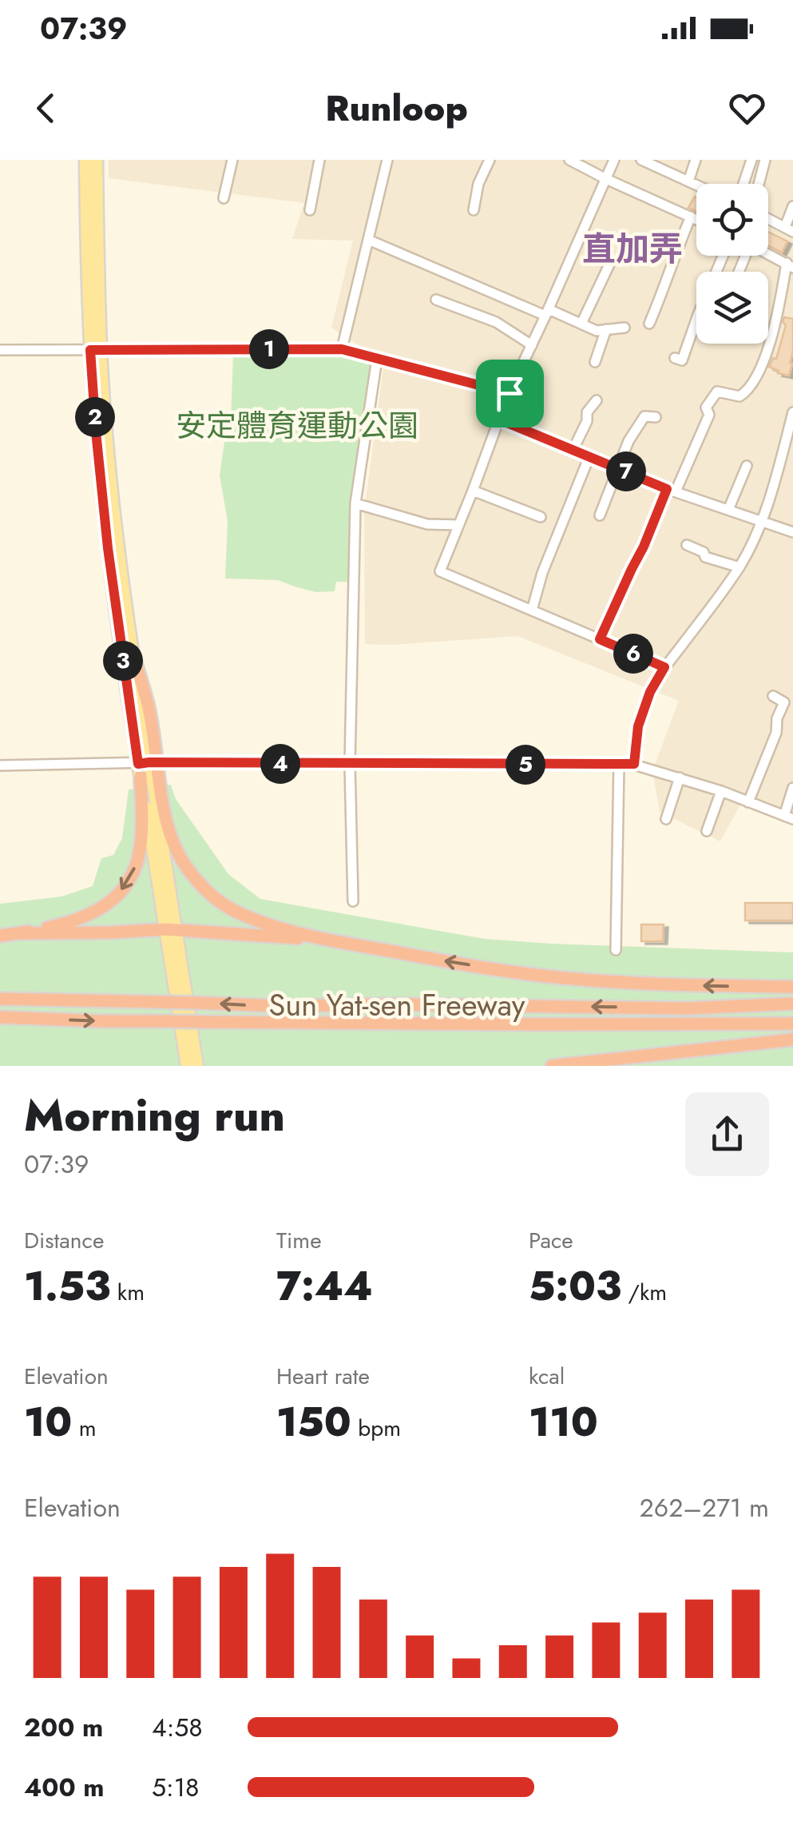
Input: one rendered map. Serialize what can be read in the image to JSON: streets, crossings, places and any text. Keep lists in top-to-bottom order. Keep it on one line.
{"streets":{"highway":["Sun Yat-sen Freeway"]},"districts":["直加弄"],"parks":["安定體育運動公園"],"page":{"status":"07:39","header":"Runloop","pins":["1","2","7","6","3","4","5"],"heading":["Morning run","07:39"],"stats":[["Distance","1.53 km"],["Time","7:44"],["Pace","5:03 /km"],["Elevation","10 m"],["Heart rate","150 bpm"],["kcal","110"]],"chart":["Elevation","262–271 m"],"list":[{"name":"200 m","note":"4:58"},{"name":"400 m","note":"5:18"}]}}
